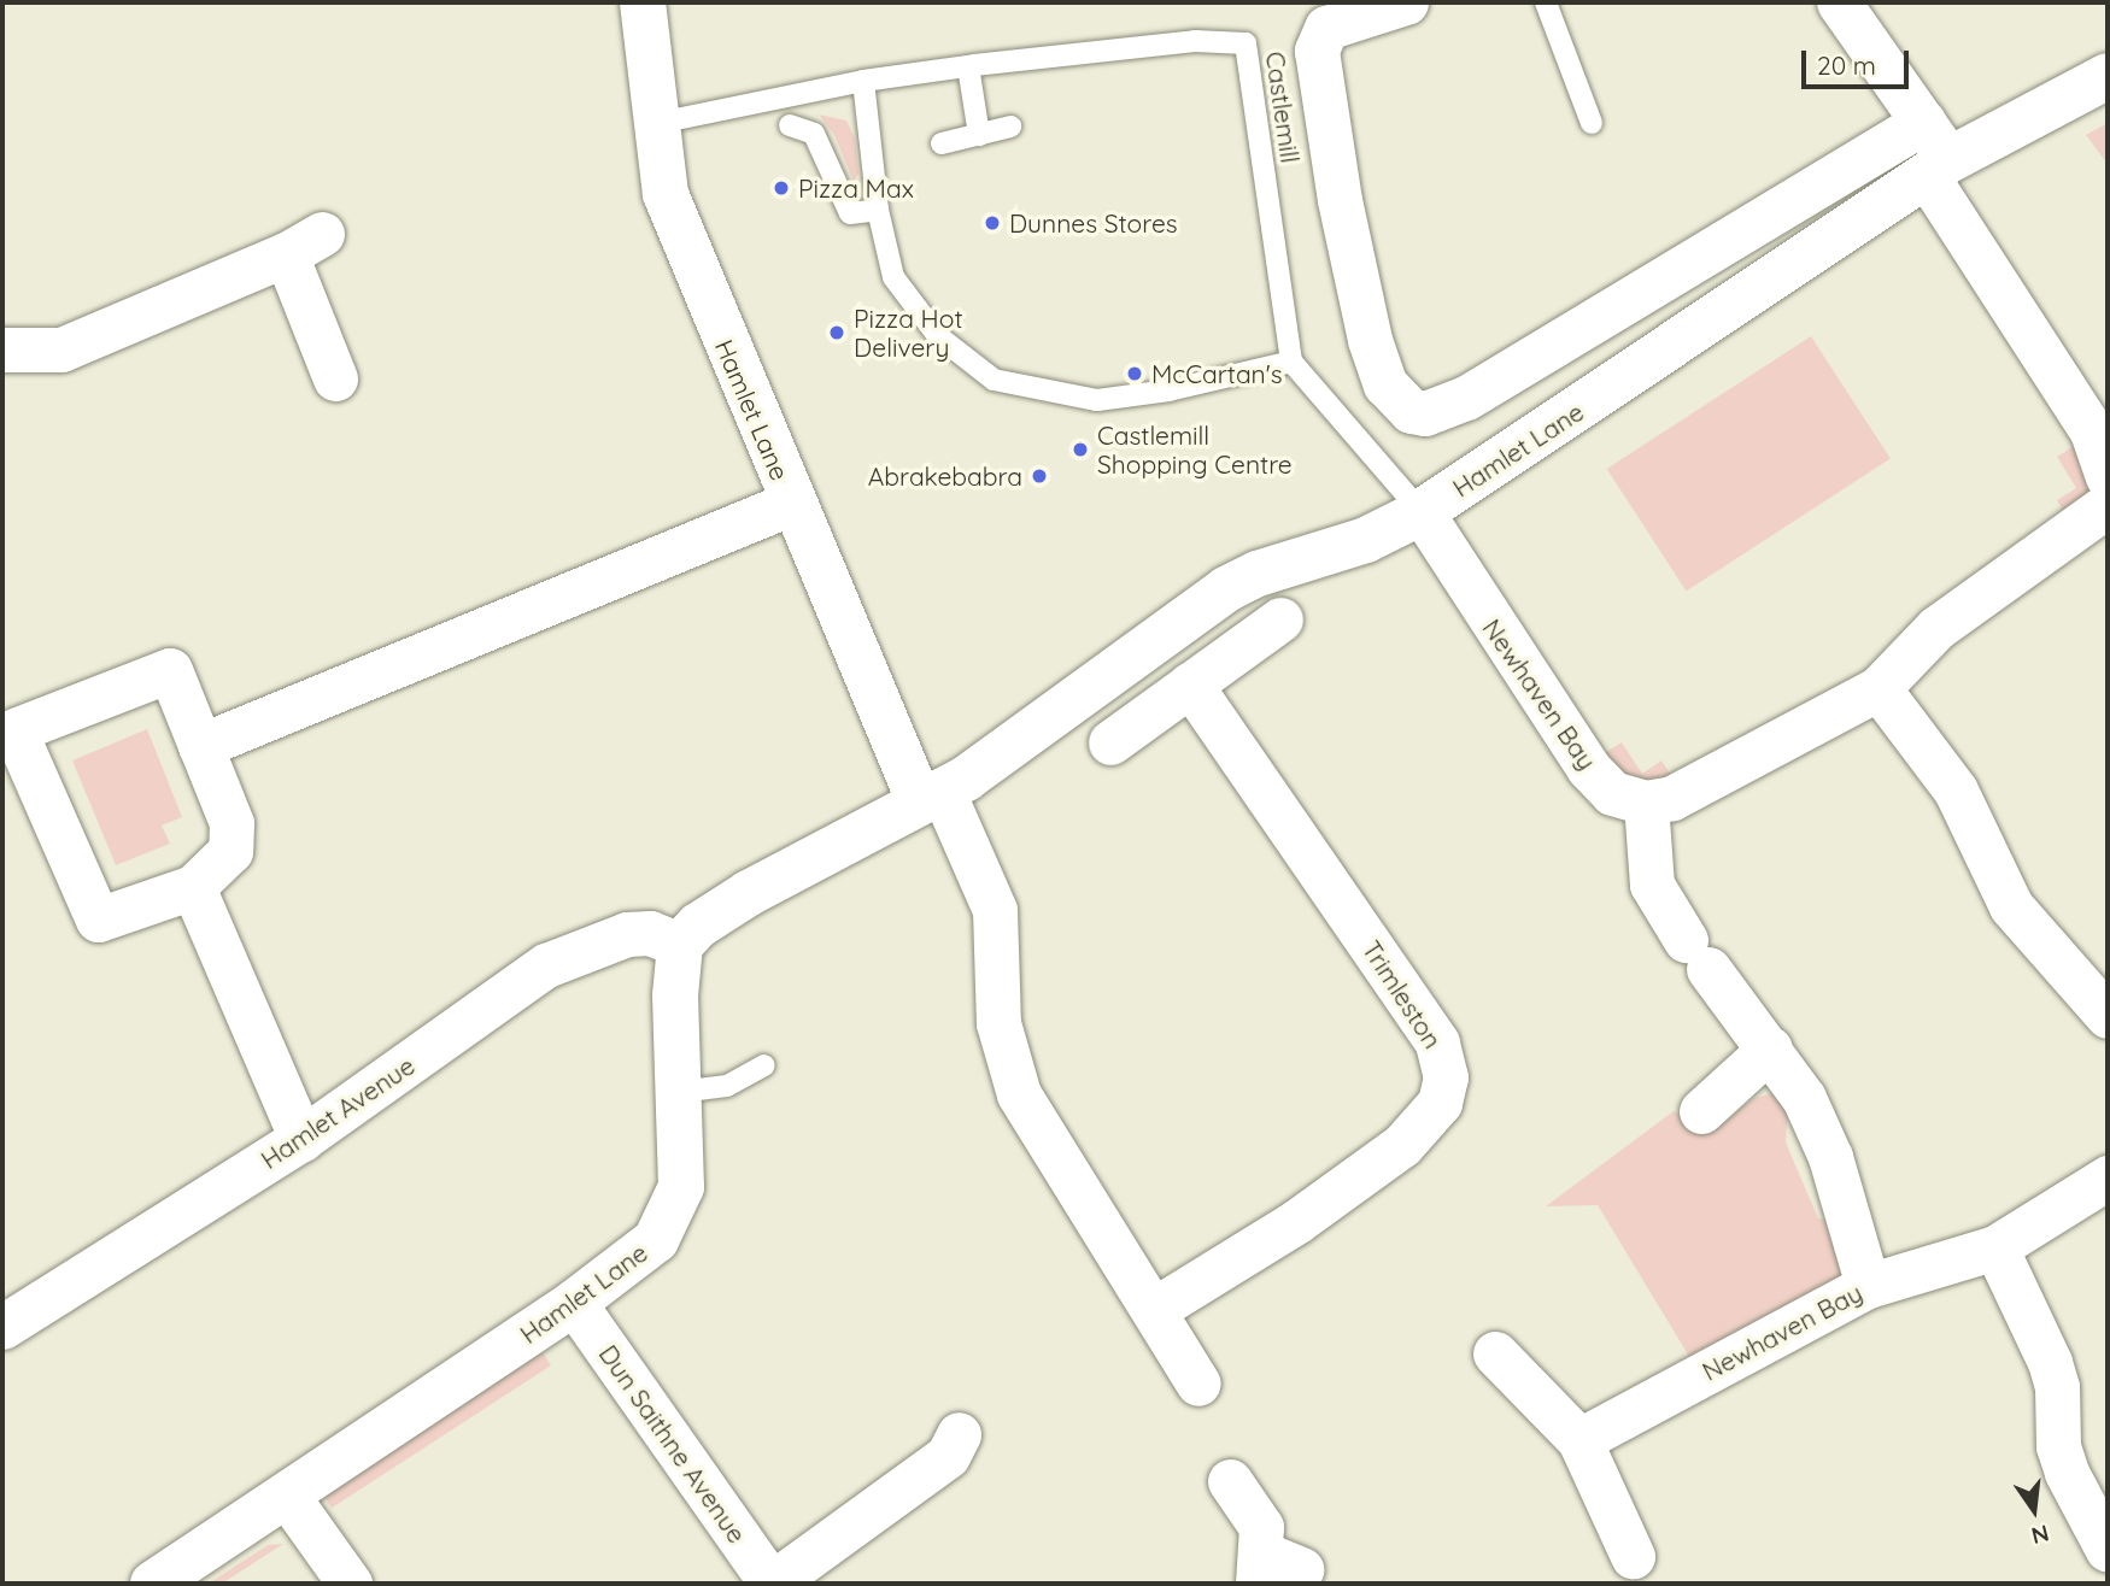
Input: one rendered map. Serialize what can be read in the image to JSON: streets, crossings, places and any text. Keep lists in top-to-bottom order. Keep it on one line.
{"streets":{"street":["Hamlet Lane","Newhaven Bay","Trimleston","Hamlet Avenue","Dun Saithne Avenue"],"lane":["Castlemill"]},"crossings":[["Castlemill","Hamlet Lane"],["Hamlet Lane","Newhaven Bay"],["Hamlet Lane","Hamlet Avenue"],["Hamlet Lane","Dun Saithne Avenue"]],"places":["Pizza Max","Dunnes Stores","Pizza Hot Delivery","McCartan's","Castlemill Shopping Centre","Abrakebabra"],"scale_bar":"20 m","north":"bottom"}
